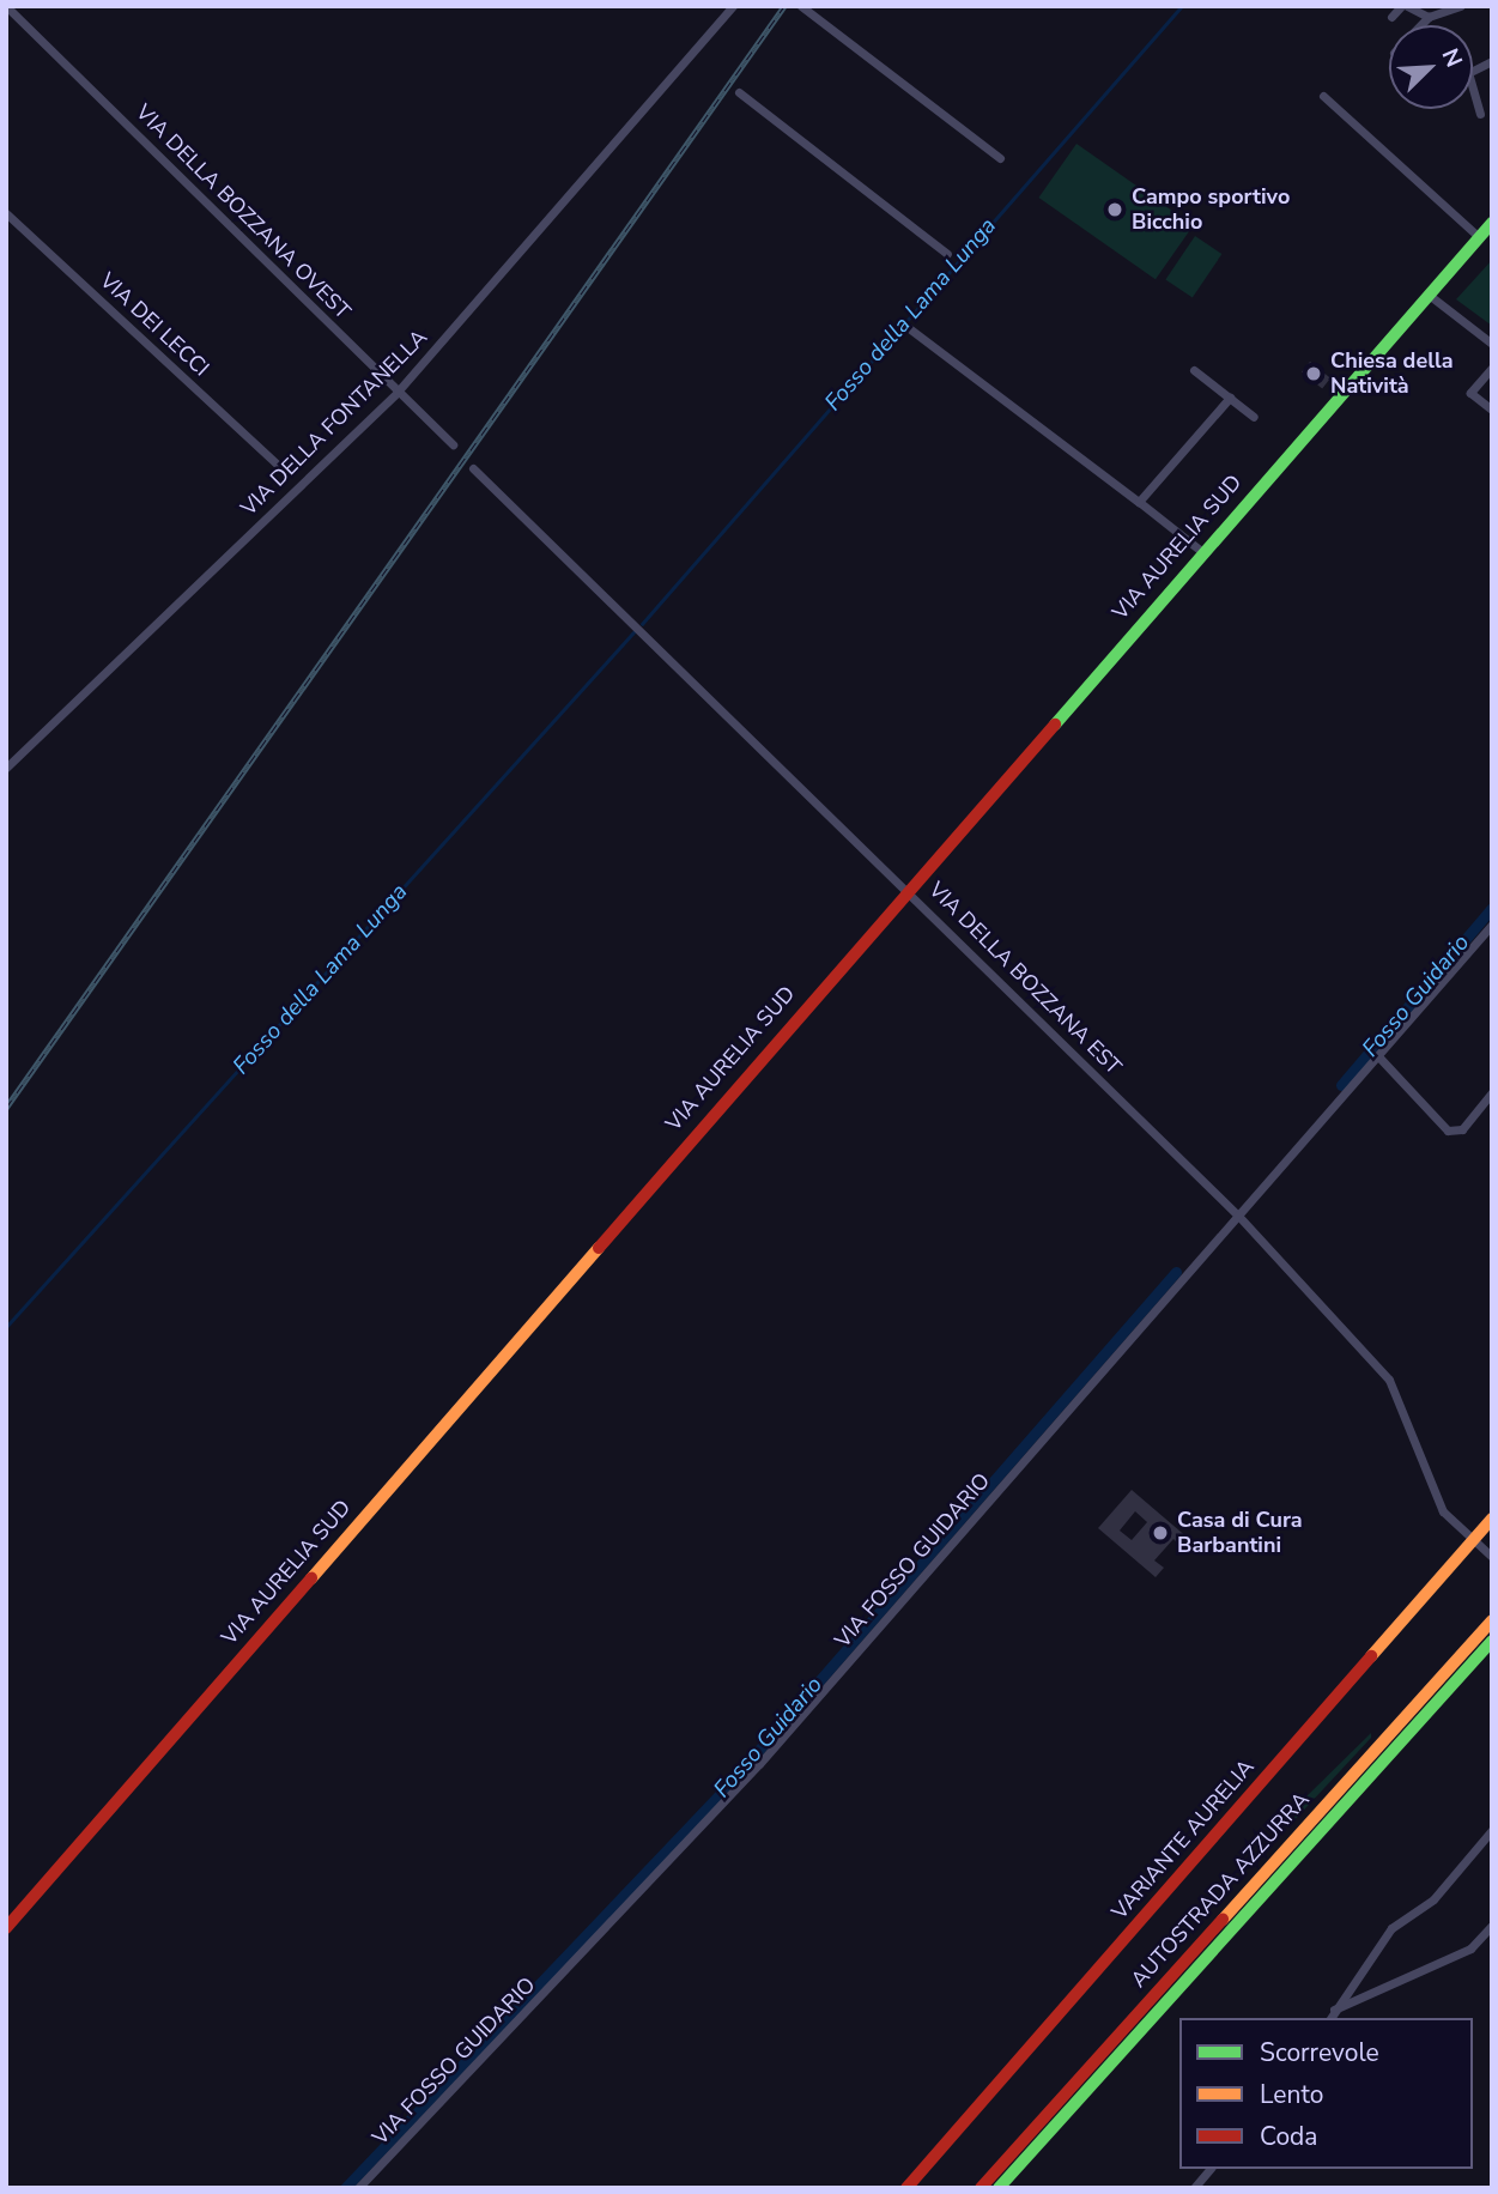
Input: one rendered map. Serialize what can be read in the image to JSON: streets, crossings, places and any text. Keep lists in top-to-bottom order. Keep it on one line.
{"streets":{"main road":["VIA AURELIA SUD","VARIANTE AURELIA","AUTOSTRADA AZZURRA"],"street":["VIA DELLA BOZZANA OVEST","VIA DEI LECCI","VIA DELLA FONTANELLA","VIA DELLA BOZZANA EST","VIA FOSSO GUIDARIO"]},"crossings":[["VIA DELLA BOZZANA OVEST","VIA DELLA FONTANELLA"],["VIA AURELIA SUD","VIA DELLA BOZZANA EST"],["VIA DELLA BOZZANA EST","VIA FOSSO GUIDARIO"]],"water":["Fosso della Lama Lunga","Fosso Guidario"],"places":["Campo sportivo Bicchio","Chiesa della Natività","Casa di Cura Barbantini"],"legend":["Scorrevole","Lento","Coda"],"north":"top right"}
